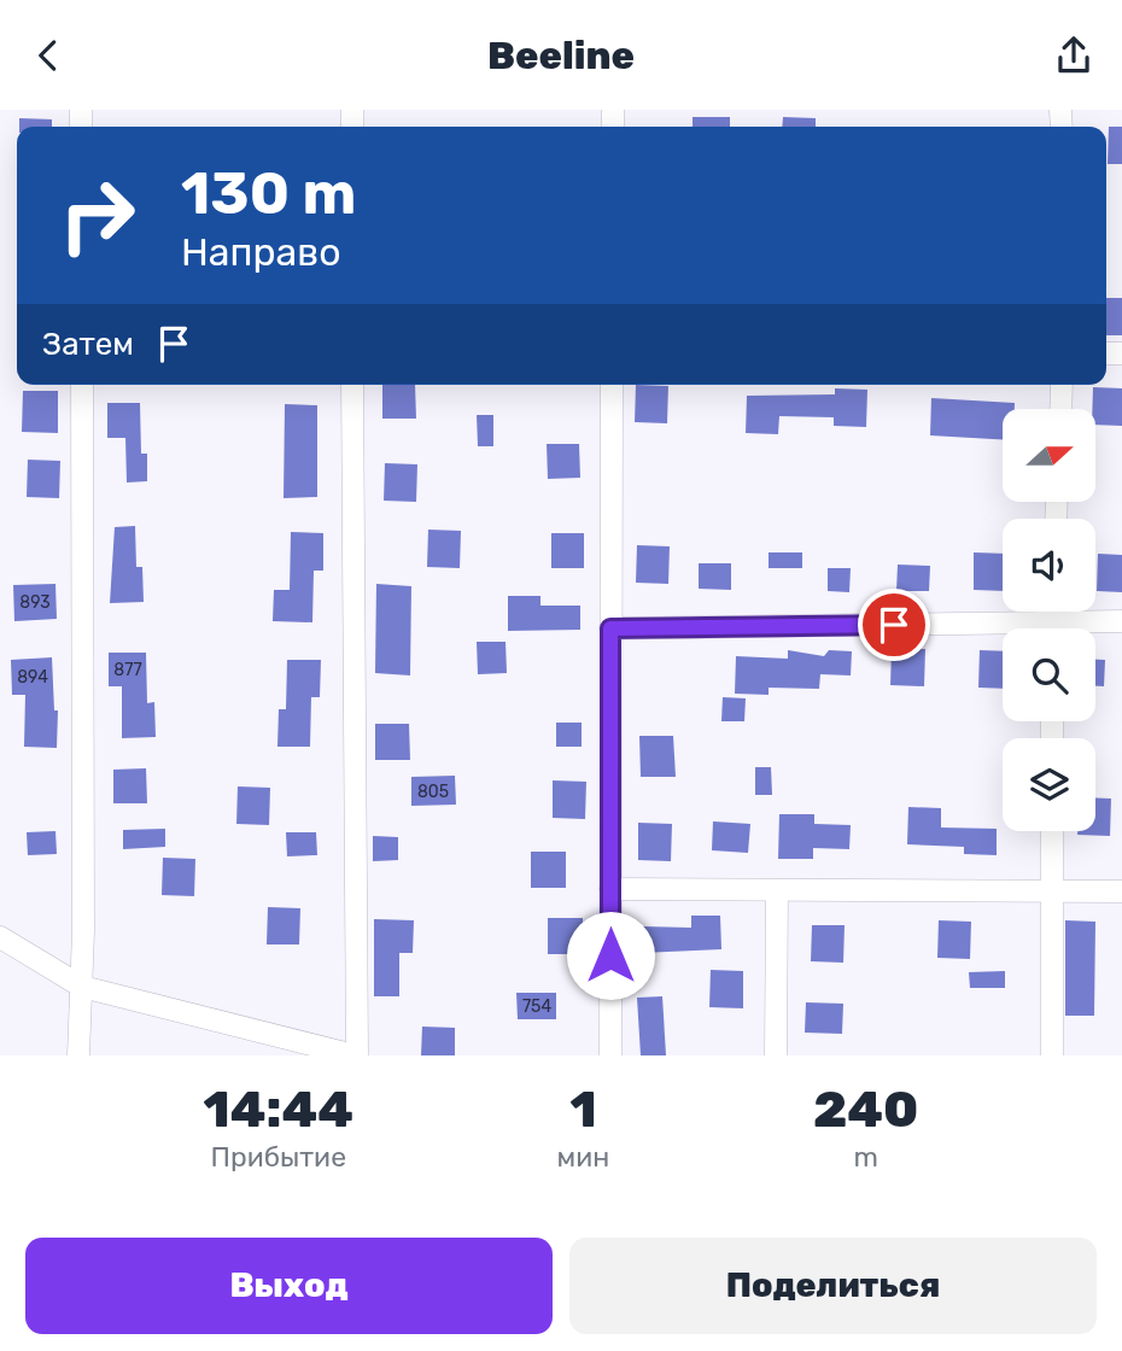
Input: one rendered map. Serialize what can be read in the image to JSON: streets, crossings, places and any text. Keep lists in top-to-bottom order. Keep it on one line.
{"house_numbers":["893","877","894","805","754"],"north":"right","page":{"header":"Beeline","turn":["130 m","Направо"],"then":"Затем","eta":["14:44","Прибытие","1","мин","240","m"],"buttons":["Выход","Поделиться"]}}
